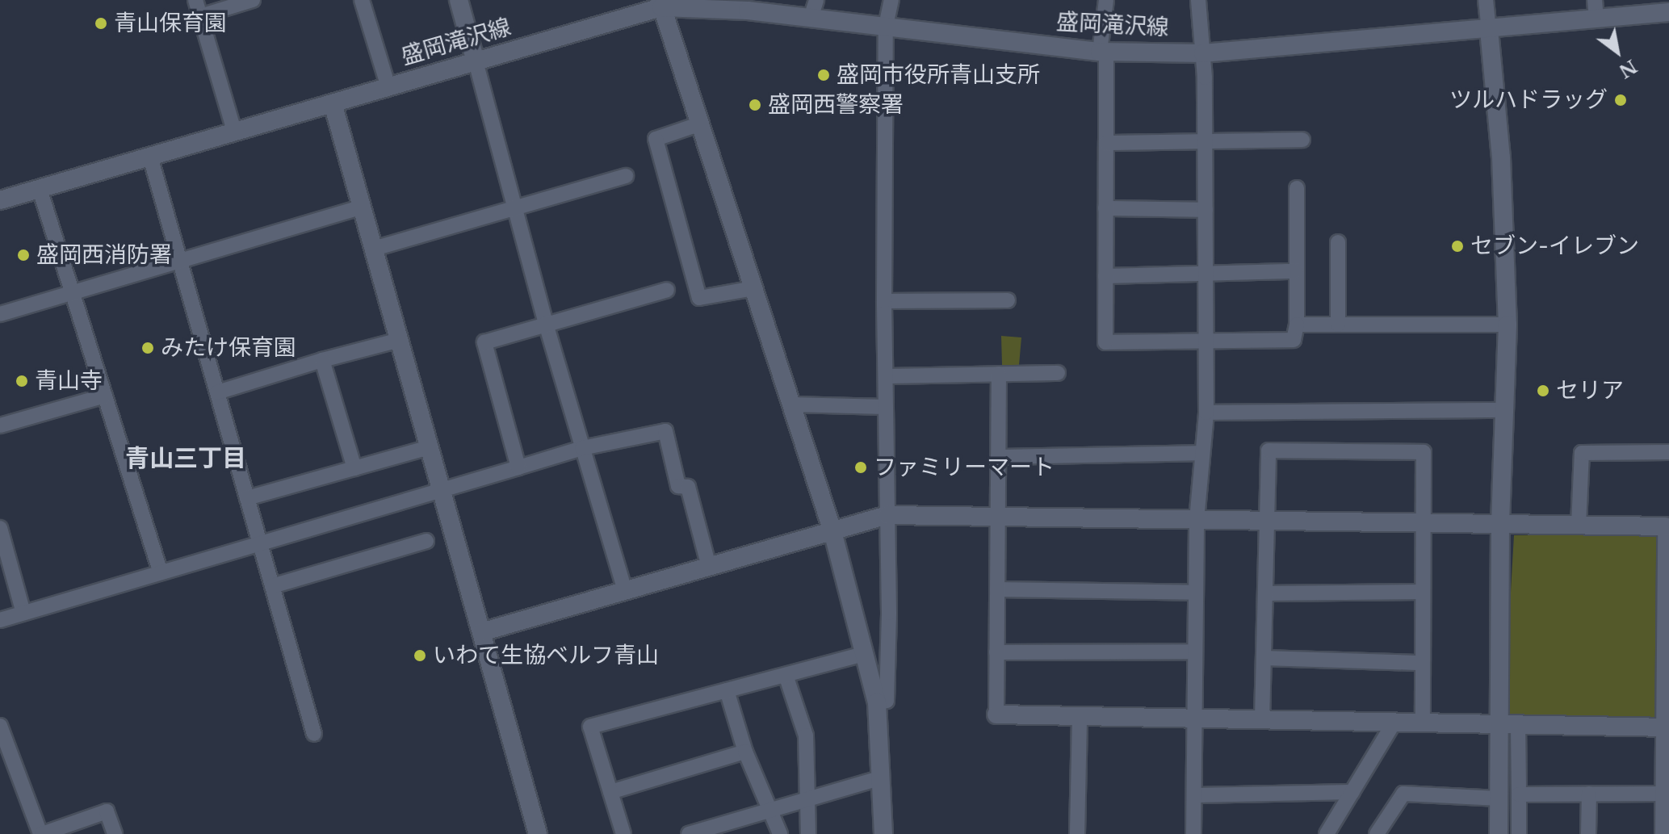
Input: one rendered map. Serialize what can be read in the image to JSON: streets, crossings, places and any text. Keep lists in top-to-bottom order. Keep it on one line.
{"streets":{"street":["盛岡滝沢線"]},"districts":["青山三丁目"],"places":["青山保育園","盛岡市役所青山支所","ツルハドラッグ","盛岡西警察署","セブン-イレブン","盛岡西消防署","みたけ保育園","青山寺","セリア","ファミリーマート","いわて生協ベルフ青山"],"north":"bottom right"}
